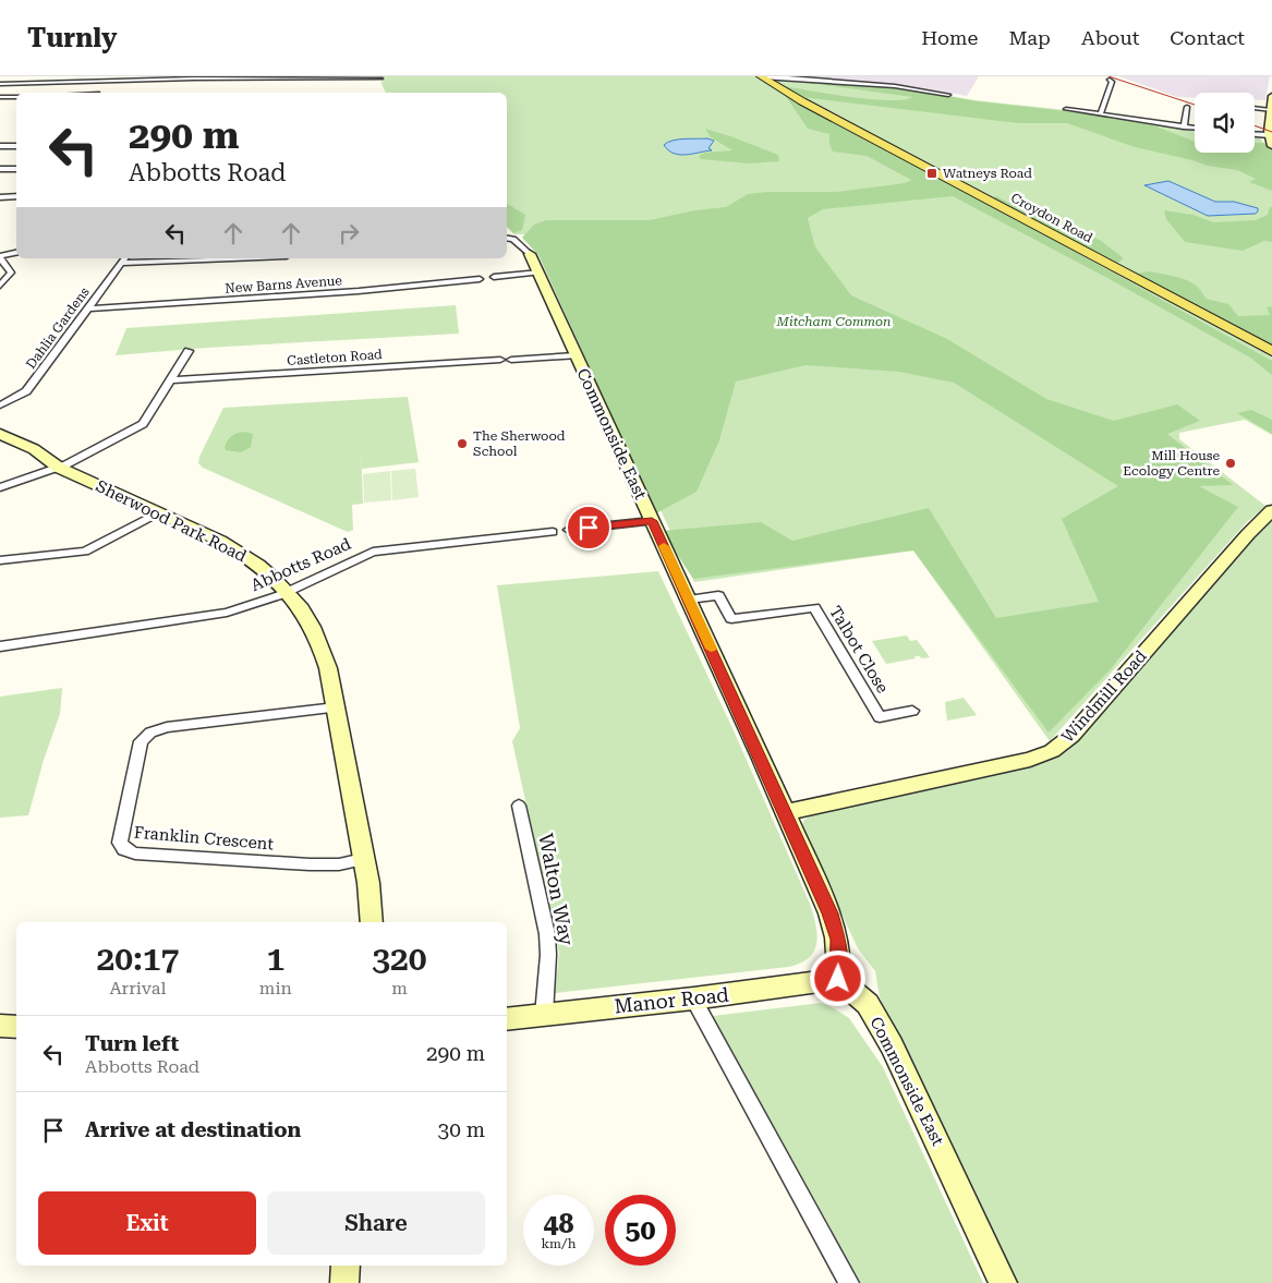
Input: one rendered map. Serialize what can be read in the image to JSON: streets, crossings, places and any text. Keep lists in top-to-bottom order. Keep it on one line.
{"streets":{"main road":["Croydon Road"],"street":["New Barns Avenue","Dahlia Gardens","Castleton Road","Commonside East","Sherwood Park Road","Abbotts Road","Talbot Close","Windmill Road","Franklin Crescent","Walton Way","Manor Road"]},"crossings":[["New Barns Avenue","Dahlia Gardens"],["Commonside East","Talbot Close"],["Commonside East","Windmill Road"],["Commonside East","Manor Road"],["Sherwood Park Road","Abbotts Road"],["Sherwood Park Road","Franklin Crescent"],["Walton Way","Manor Road"]],"parks":["Mitcham Common"],"places":{"transit":["Watneys Road"],"other":["The Sherwood School","Mill House Ecology Centre"]},"page":{"header":"Turnly","nav":["Home","Map","About","Contact"],"turn":["290 m","Abbotts Road"],"eta":["20:17","Arrival","1","min","320","m"],"list":[{"name":"Turn left","note":"Abbotts Road","value":"290 m"},{"name":"Arrive at destination","value":"30 m"}],"buttons":["Exit","Share"],"speed":"48 km/h","limit":"50"}}
